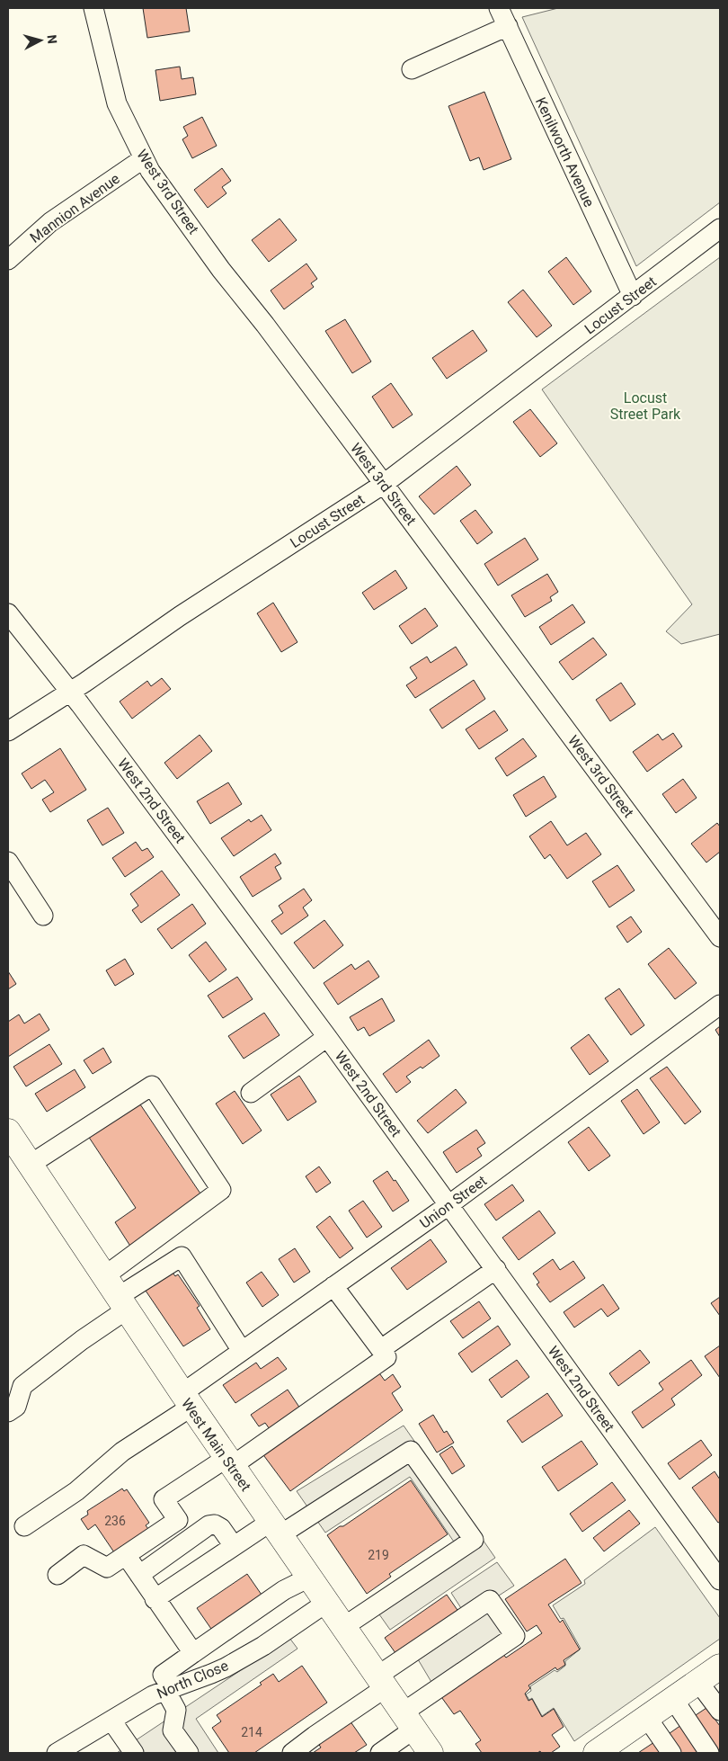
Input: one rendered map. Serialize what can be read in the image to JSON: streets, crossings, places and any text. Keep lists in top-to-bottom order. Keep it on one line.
{"streets":{"main road":["West Main Street"],"street":["Kenilworth Avenue","West 3rd Street","Mannion Avenue","Locust Street","West 2nd Street","Union Street","North Close"]},"crossings":[["Kenilworth Avenue","Locust Street"],["West 3rd Street","Mannion Avenue"],["West 3rd Street","Locust Street"],["Locust Street","West 2nd Street"],["West 2nd Street","Union Street"],["Union Street","West Main Street"],["West Main Street","North Close"]],"parks":["Locust Street Park"],"house_numbers":["236","219","214"],"north":"right"}
